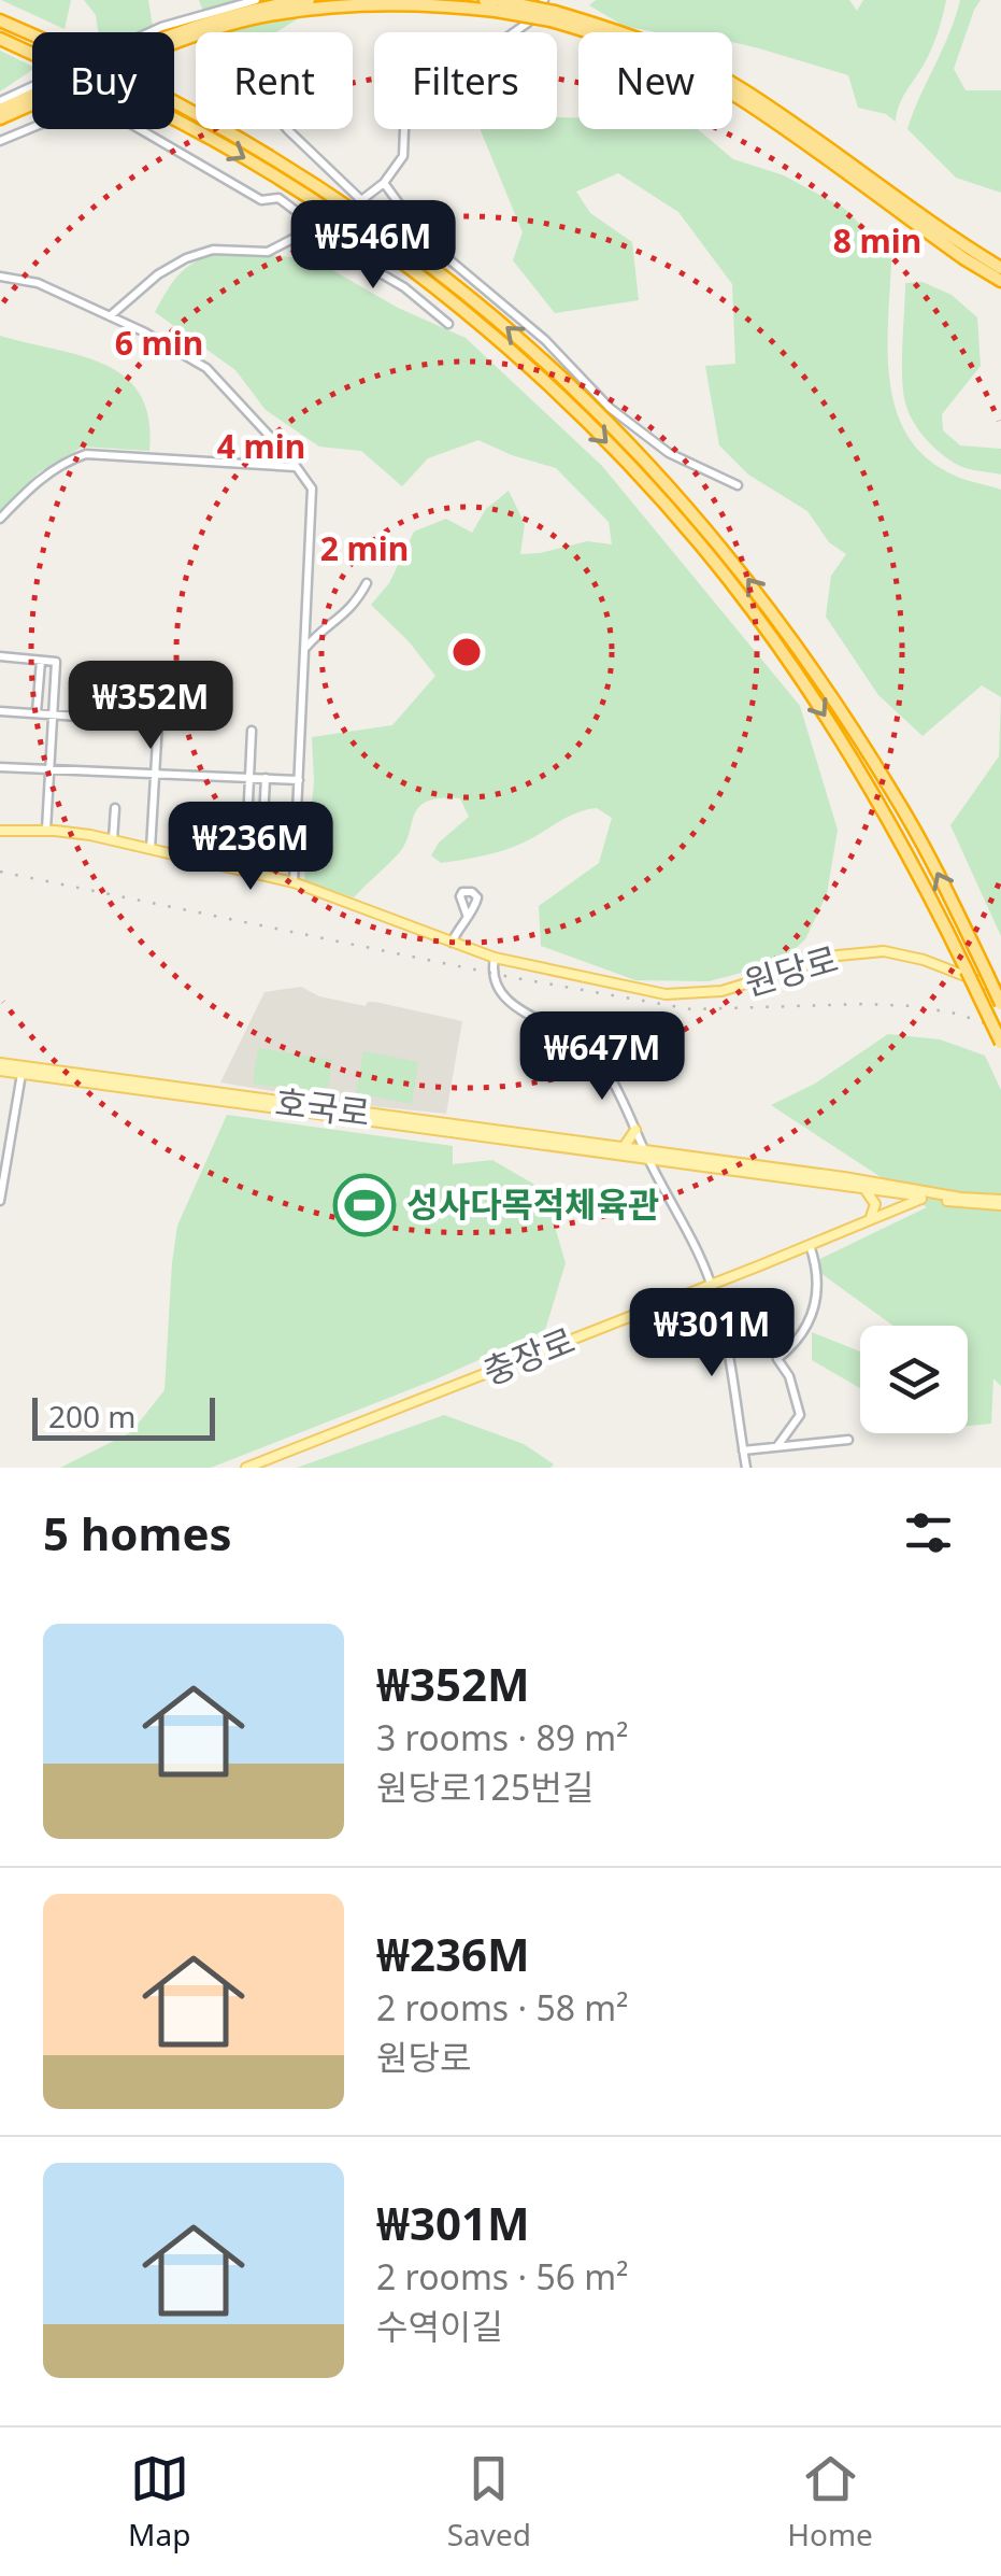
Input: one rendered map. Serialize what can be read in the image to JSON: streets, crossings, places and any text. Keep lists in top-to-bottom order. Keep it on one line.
{"streets":{"main road":["원당로","호국로","충장로"]},"crossings":[["호국로","충장로"]],"places":{"sports":["성사다목적체육관"]},"scale_bar":"200 m","page":{"chip":["Buy","Rent","Filters","New"],"price":["₩546M","₩352M","₩236M","₩647M","₩301M"],"scale":"200 m","heading":"5 homes","list":[{"name":"₩352M","note":"3 rooms · 89 m² · 원당로125번길"},{"name":"₩236M","note":"2 rooms · 58 m² · 원당로"},{"name":"₩301M","note":"2 rooms · 56 m² · 수역이길"}],"tabs":["Map","Saved","Home"]},"rings":["8 min","6 min","4 min","2 min"]}
